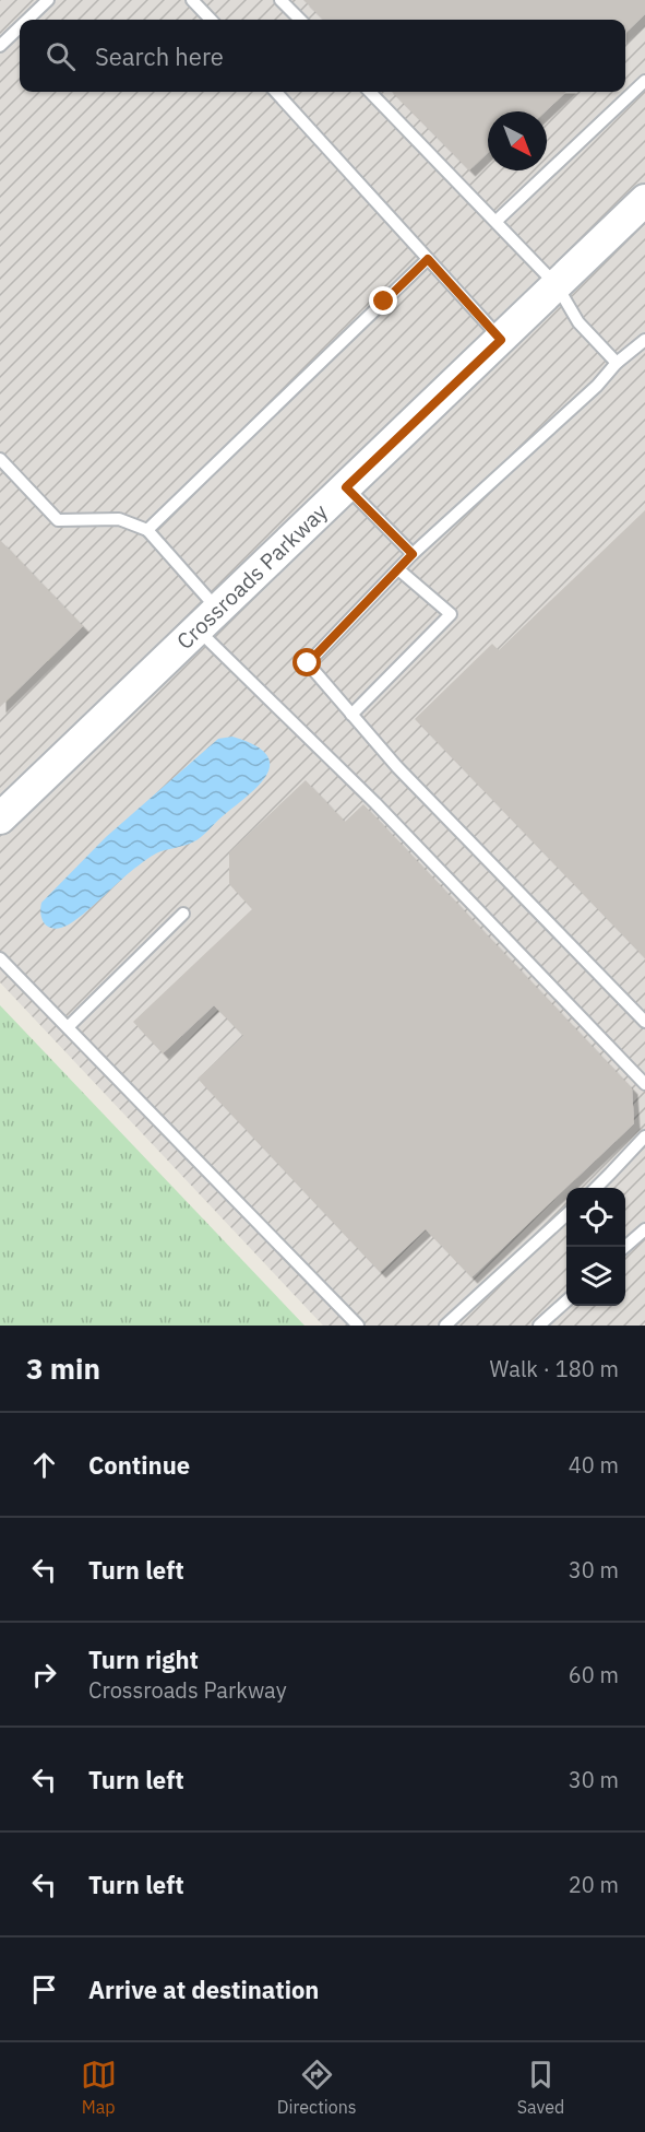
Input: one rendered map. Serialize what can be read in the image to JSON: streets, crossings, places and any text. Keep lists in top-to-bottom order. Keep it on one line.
{"streets":{"street":["Crossroads Parkway"]},"north":"bottom right","page":{"search":"Search here","heading":["3 min","Walk · 180 m"],"list":[["Continue","40 m"],["Turn left","30 m"],["Turn right","Crossroads Parkway","60 m"],["Turn left","30 m"],["Turn left","20 m"],"Arrive at destination"],"nav":["Map","Directions","Saved"]}}
